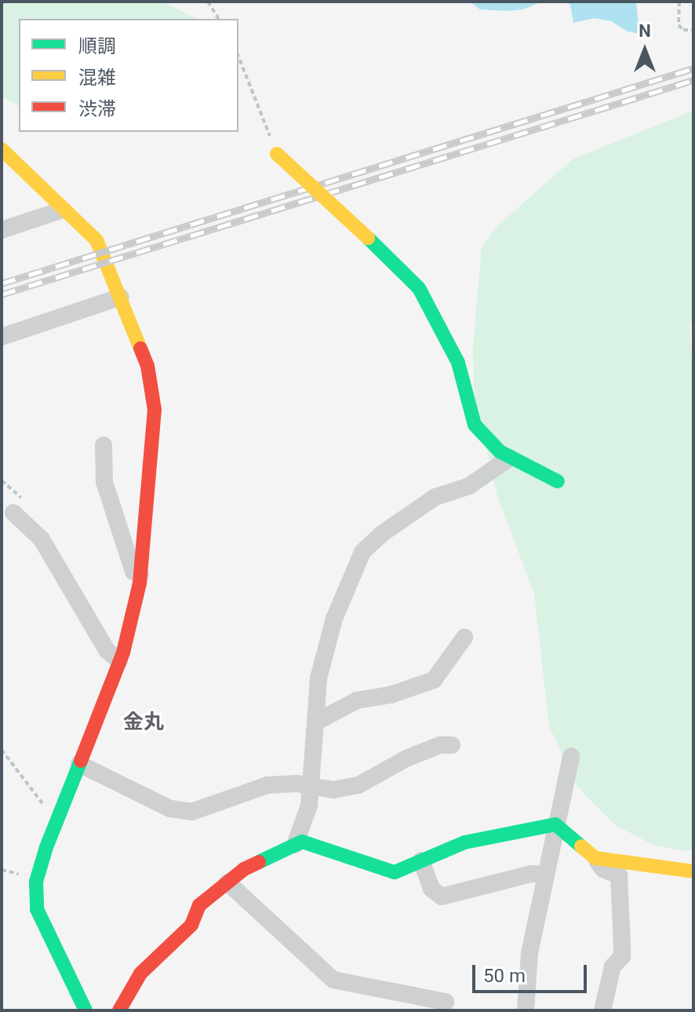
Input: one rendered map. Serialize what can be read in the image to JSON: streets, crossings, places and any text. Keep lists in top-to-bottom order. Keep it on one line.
{"districts":["金丸"],"legend":["順調","混雑","渋滞"],"scale_bar":"50 m","north":"top"}
